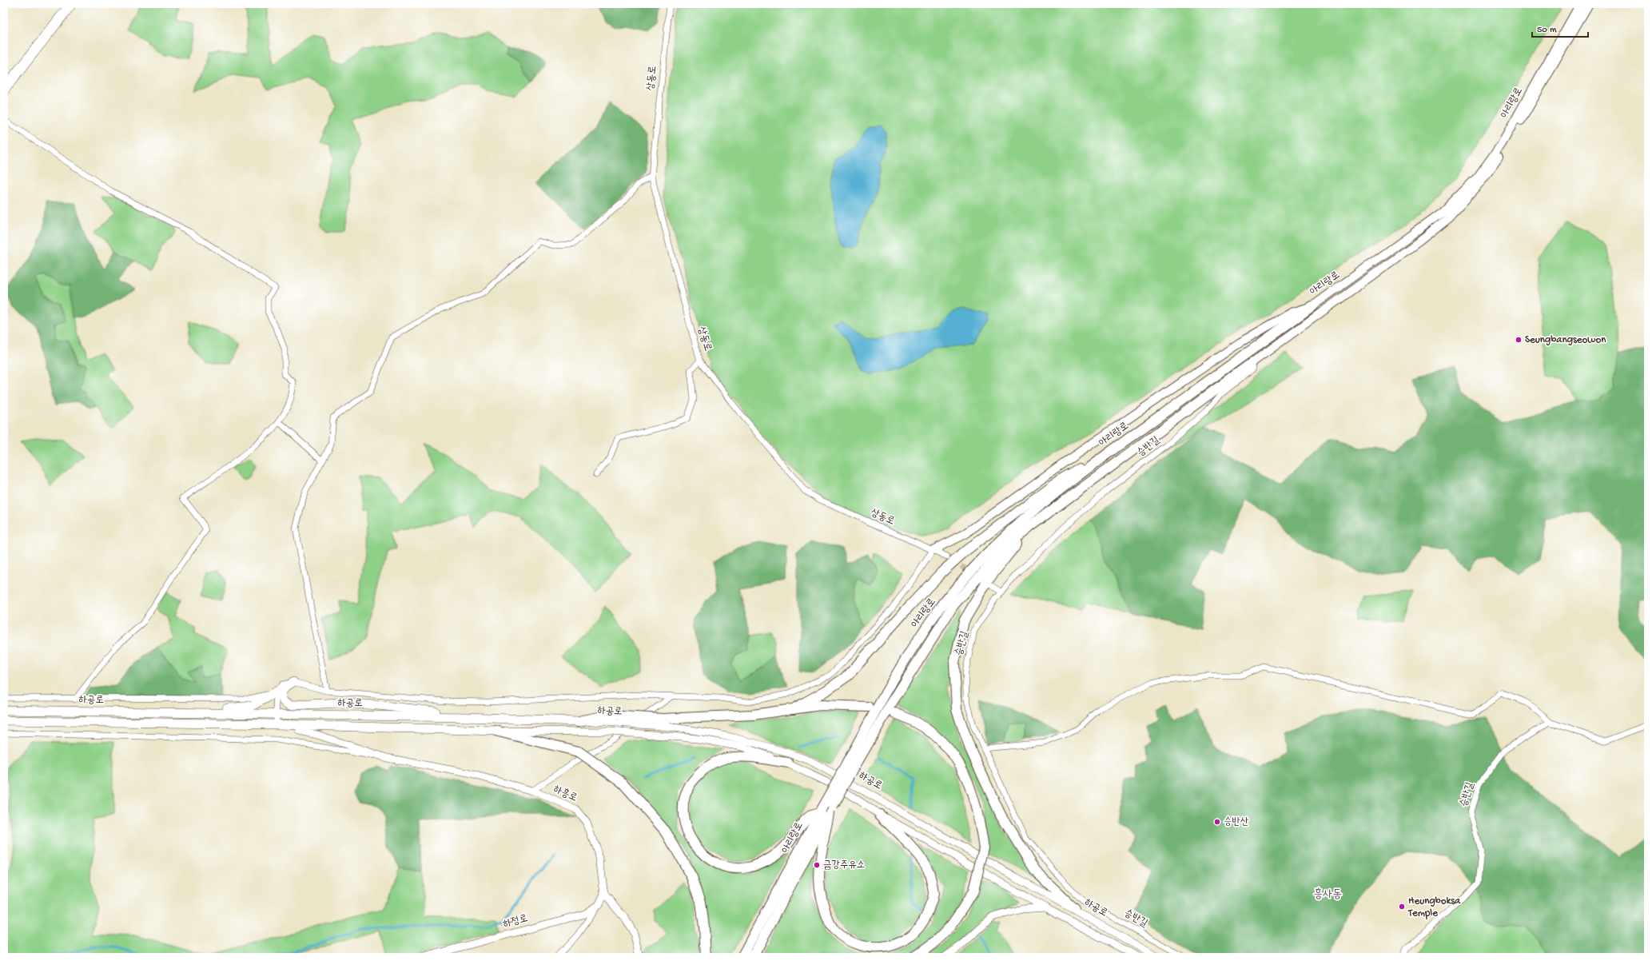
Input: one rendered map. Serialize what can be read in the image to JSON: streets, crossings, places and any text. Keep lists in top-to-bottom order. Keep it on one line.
{"streets":{"highway":["아리랑로"],"main road":["하공로"],"street":["상동로","승반길","하흥로","하정로"]},"crossings":[["아리랑로","승반길"],["하공로","하흥로"]],"districts":["흥사동"],"places":["Seungbangseowon","승반산","금강주유소","Heungboksa Temple"],"scale_bar":"50 m"}
